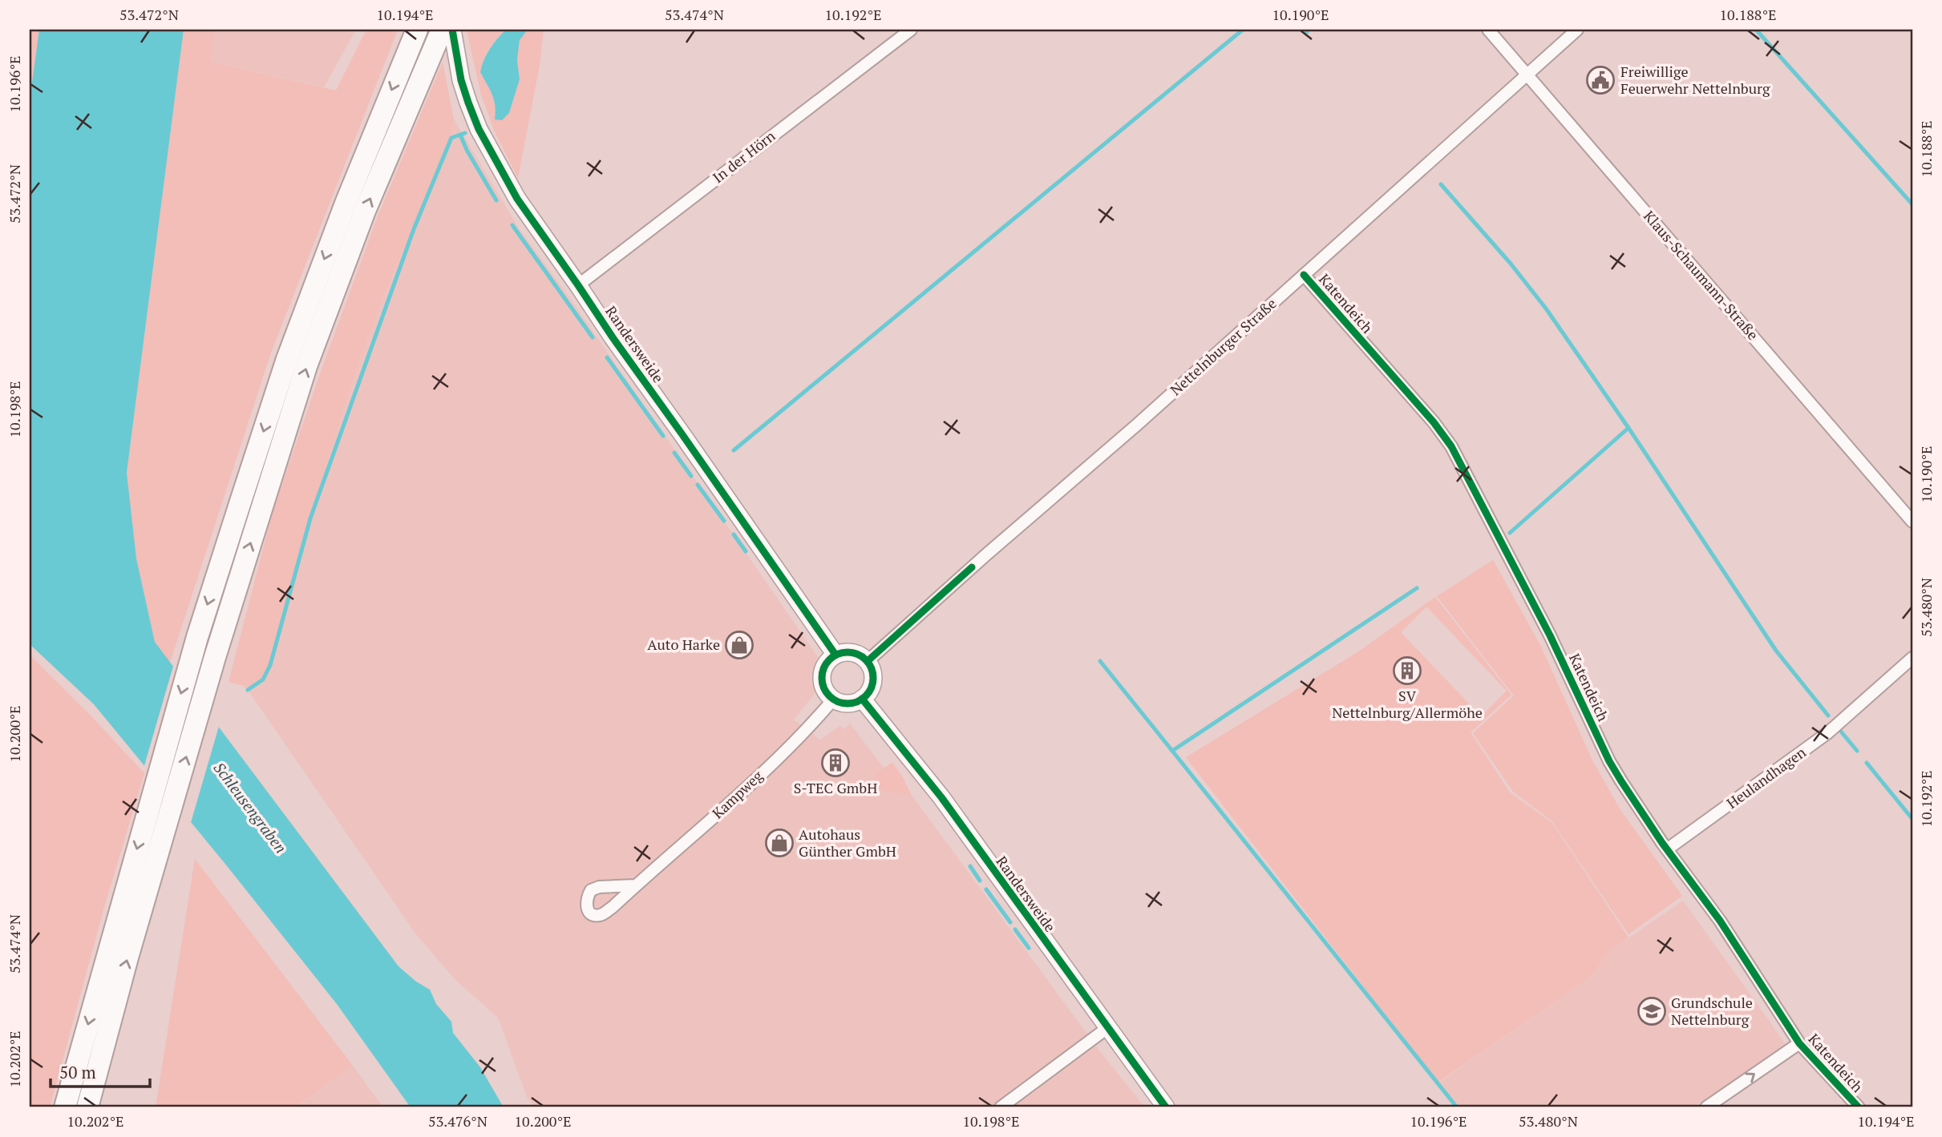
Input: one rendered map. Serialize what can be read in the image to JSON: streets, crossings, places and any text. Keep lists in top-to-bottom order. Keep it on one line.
{"streets":{"street":["In der Hörn","Klaus-Schaumann-Straße","Katendeich","Randersweide","Nettelnburger Straße","Heulandhagen","Kampweg"]},"crossings":[["In der Hörn","Randersweide"],["Klaus-Schaumann-Straße","Nettelnburger Straße"],["Katendeich","Nettelnburger Straße"],["Katendeich","Heulandhagen"],["Randersweide","Nettelnburger Straße"],["Randersweide","Kampweg"],["Nettelnburger Straße","Kampweg"]],"water":["Schleusengraben"],"places":{"public building":["Freiwillige Feuerwehr Nettelnburg"],"shop":["Auto Harke","Autohaus Günther GmbH"],"building":["SV Nettelnburg/Allermöhe","S-TEC GmbH"],"school or university":["Grundschule Nettelnburg"]},"scale_bar":"50 m","coordinates":["53.472°N","10.194°E","53.474°N","10.192°E","10.190°E","10.188°E","10.196°E","10.198°E","53.480°N","10.200°E","10.202°E","53.476°N"]}
